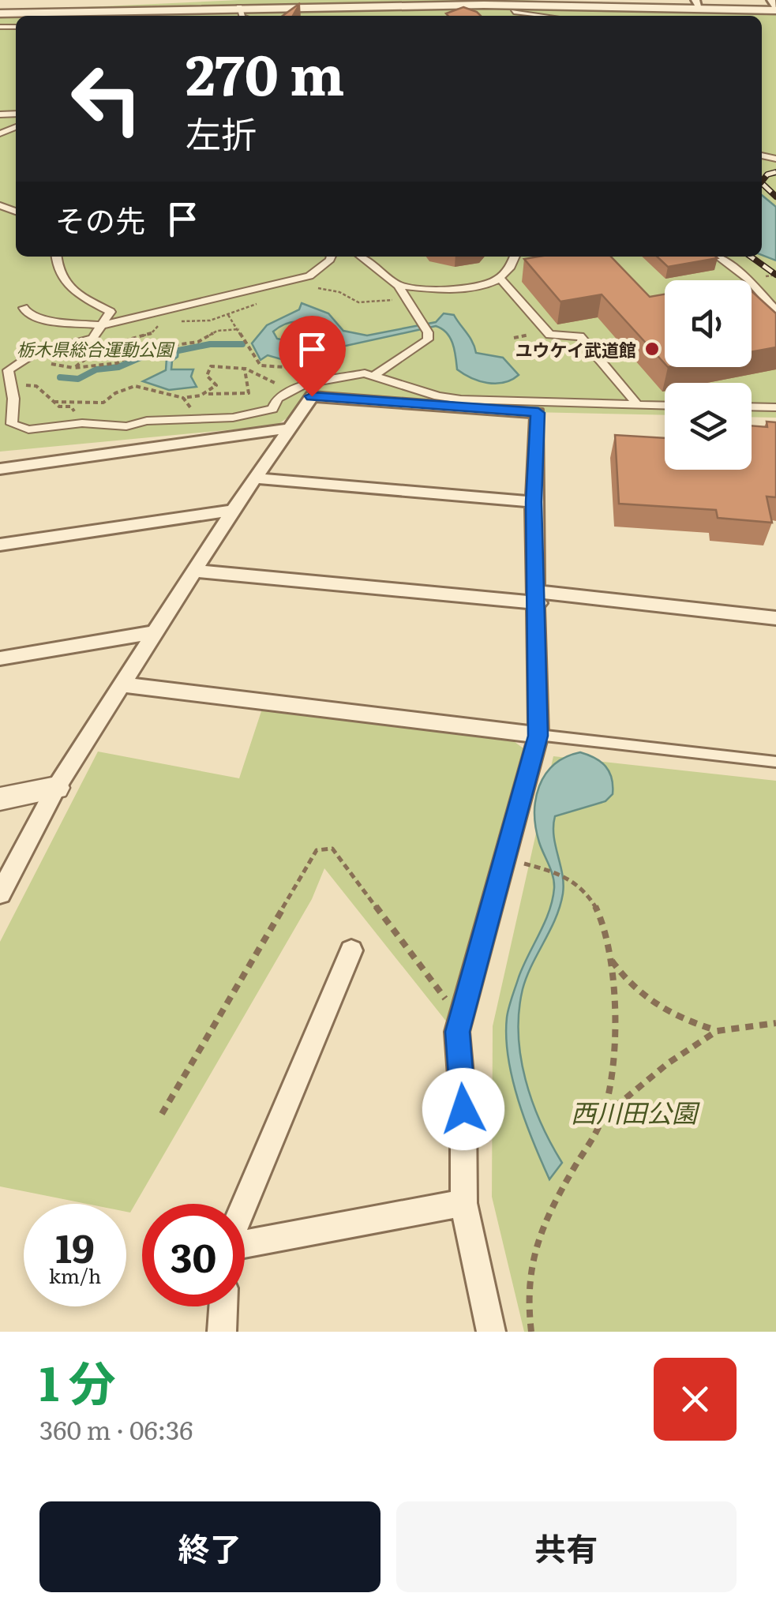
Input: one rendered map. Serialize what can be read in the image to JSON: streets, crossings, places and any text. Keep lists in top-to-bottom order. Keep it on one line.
{"parks":["栃木県総合運動公園","西川田公園"],"places":["ユウケイ武道館"],"page":{"turn":["270 m","左折"],"then":"その先","speed":"19 km/h","limit":"30","heading":["1 分","360 m · 06:36"],"buttons":["終了","共有"]}}
